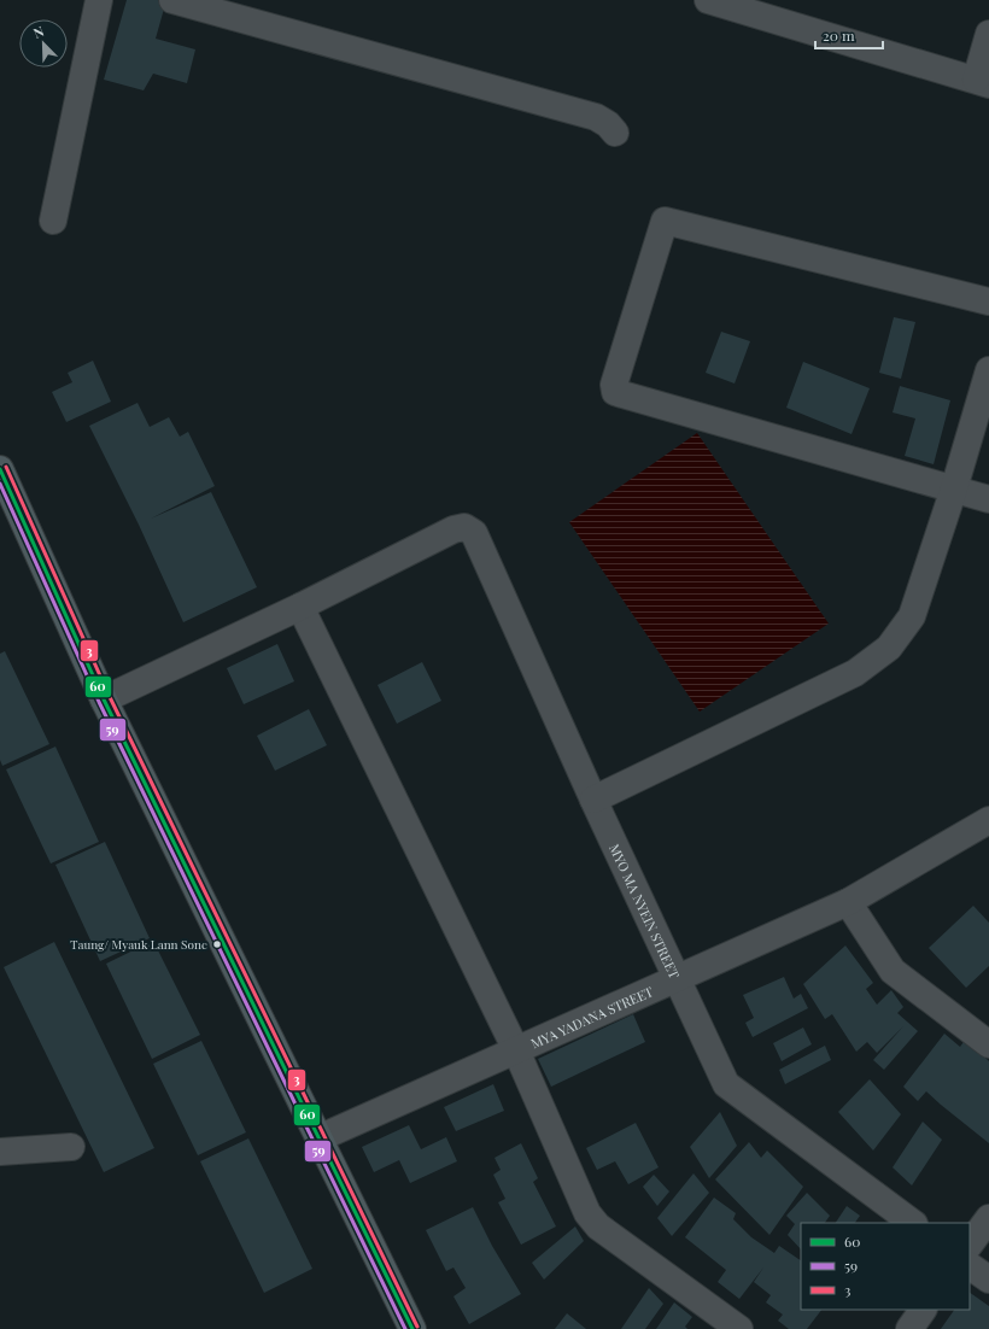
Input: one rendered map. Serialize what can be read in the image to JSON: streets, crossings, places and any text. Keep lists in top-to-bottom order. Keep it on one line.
{"streets":{"street":["MYO MA NYEIN STREET","MYA YADANA STREET"]},"crossings":[["MYO MA NYEIN STREET","MYA YADANA STREET"]],"places":["Taung/ Myauk Lann Sone"],"lines":["transit line 3","transit line 60","transit line 59"],"legend":["60","59","3"],"scale_bar":"20 m","north":"top left"}
